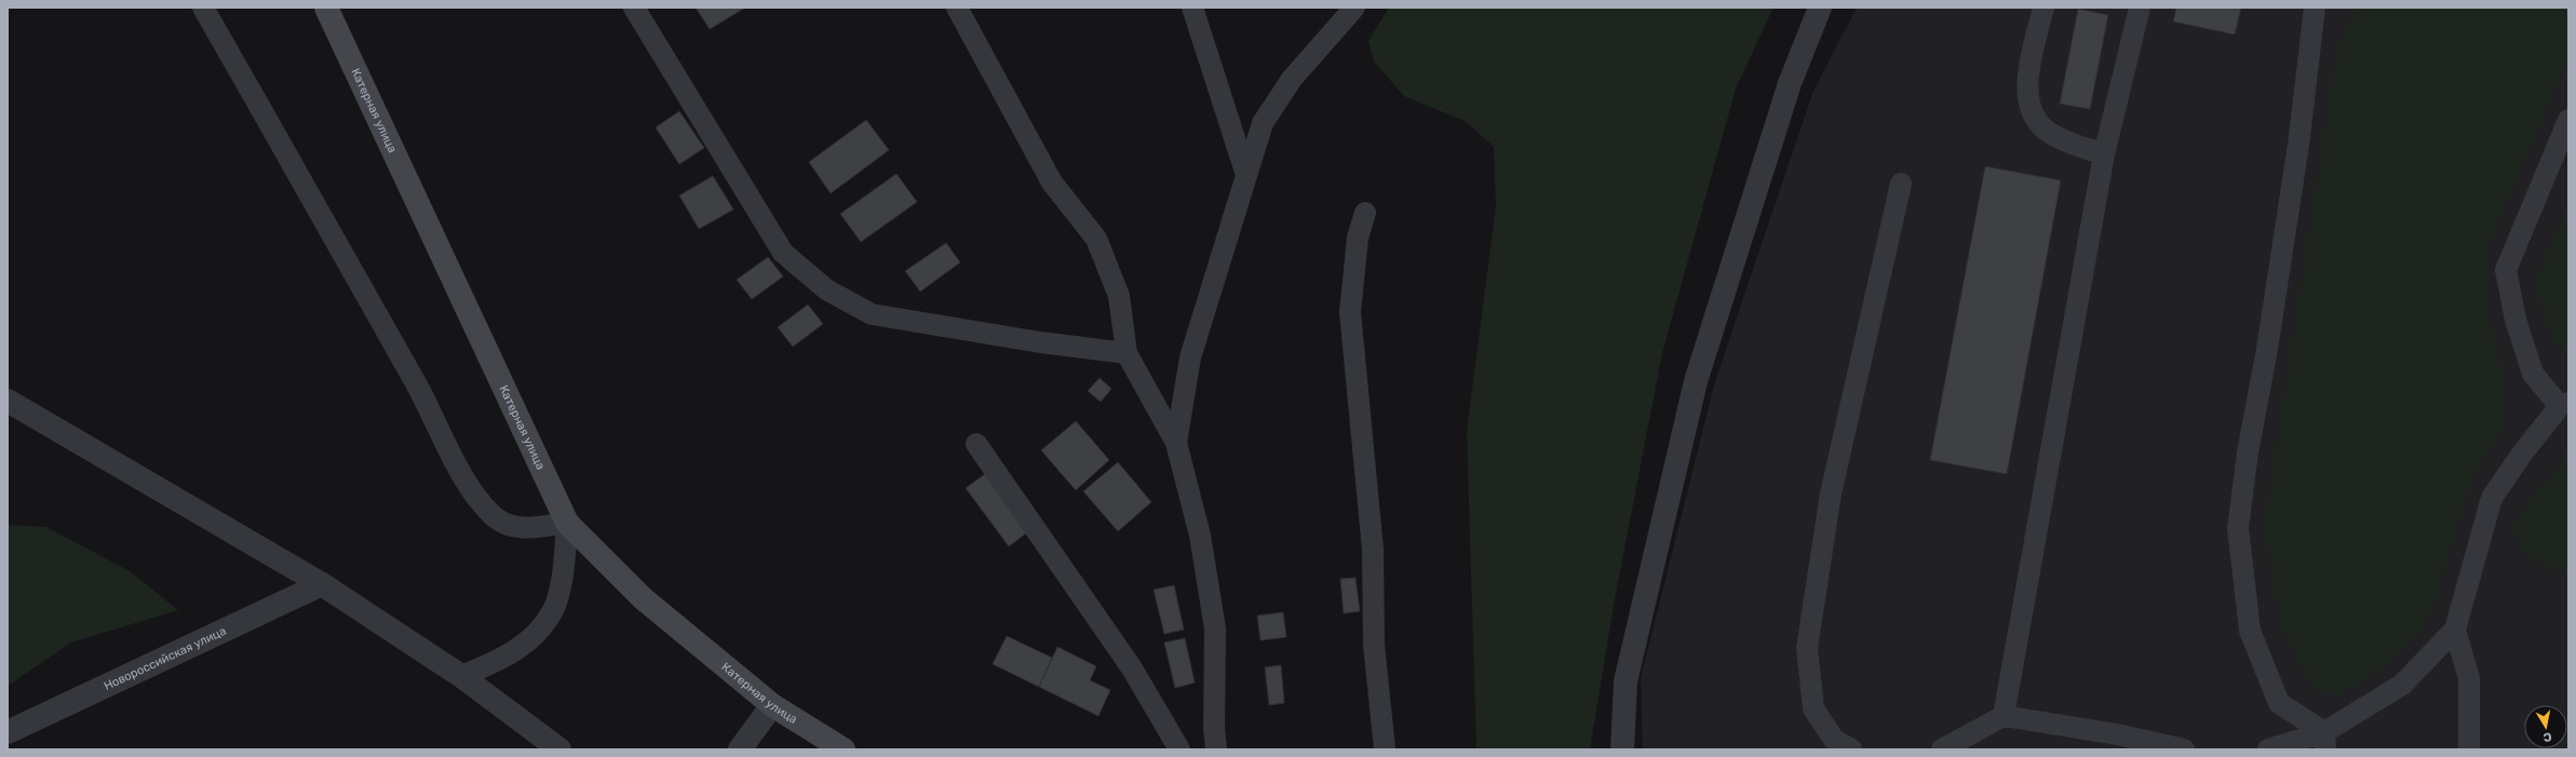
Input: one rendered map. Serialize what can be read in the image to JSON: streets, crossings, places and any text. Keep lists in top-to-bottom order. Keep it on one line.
{"streets":{"main road":["Катерная улица"],"street":["Новороссийская улица"]},"north":"bottom"}
